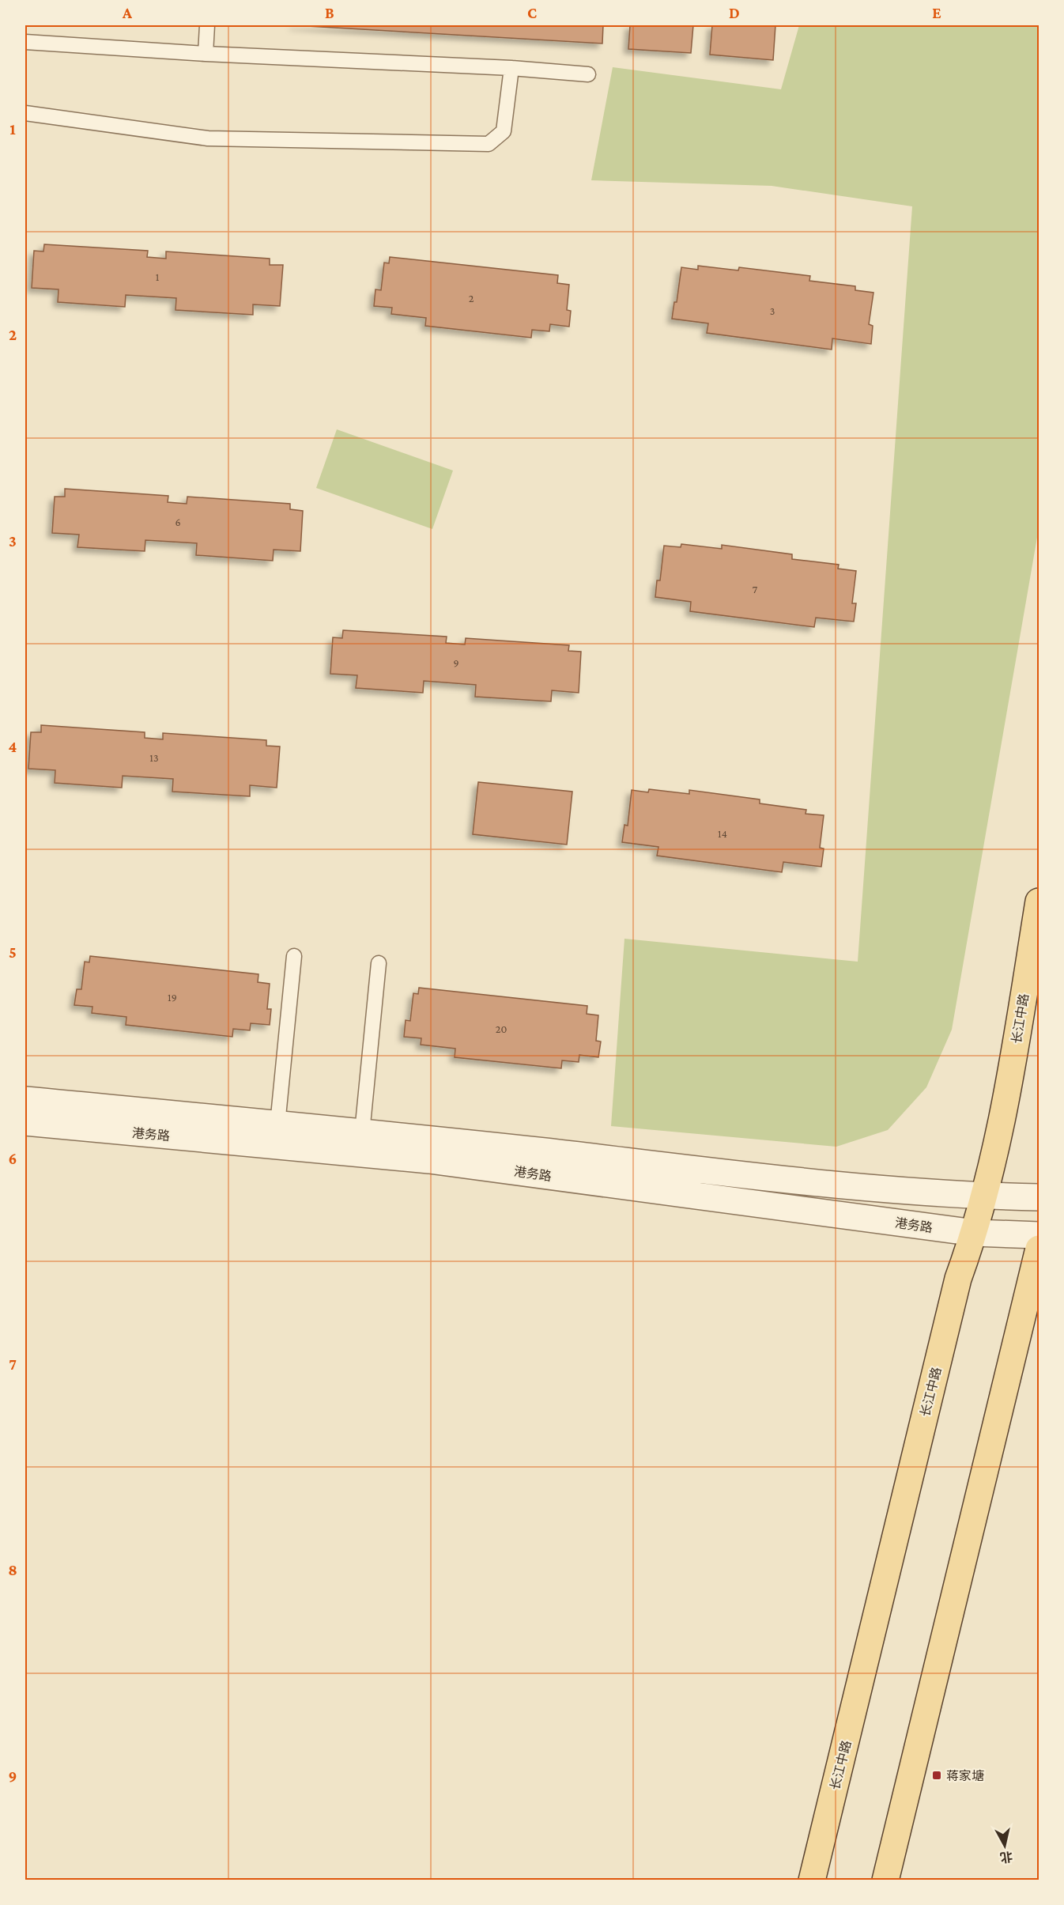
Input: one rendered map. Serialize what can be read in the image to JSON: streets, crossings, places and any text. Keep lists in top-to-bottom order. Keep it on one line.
{"streets":{"main road":["长江中路"],"street":["港务路"]},"crossings":[["长江中路","港务路"]],"places":{"transit":["蒋家塘"]},"house_numbers":["1","2","3","6","7","9","13","14","19","20"],"north":"bottom","grid":{"columns":["A","B","C","D","E"],"rows":["1","2","3","4","5","6","7","8","9"]}}
